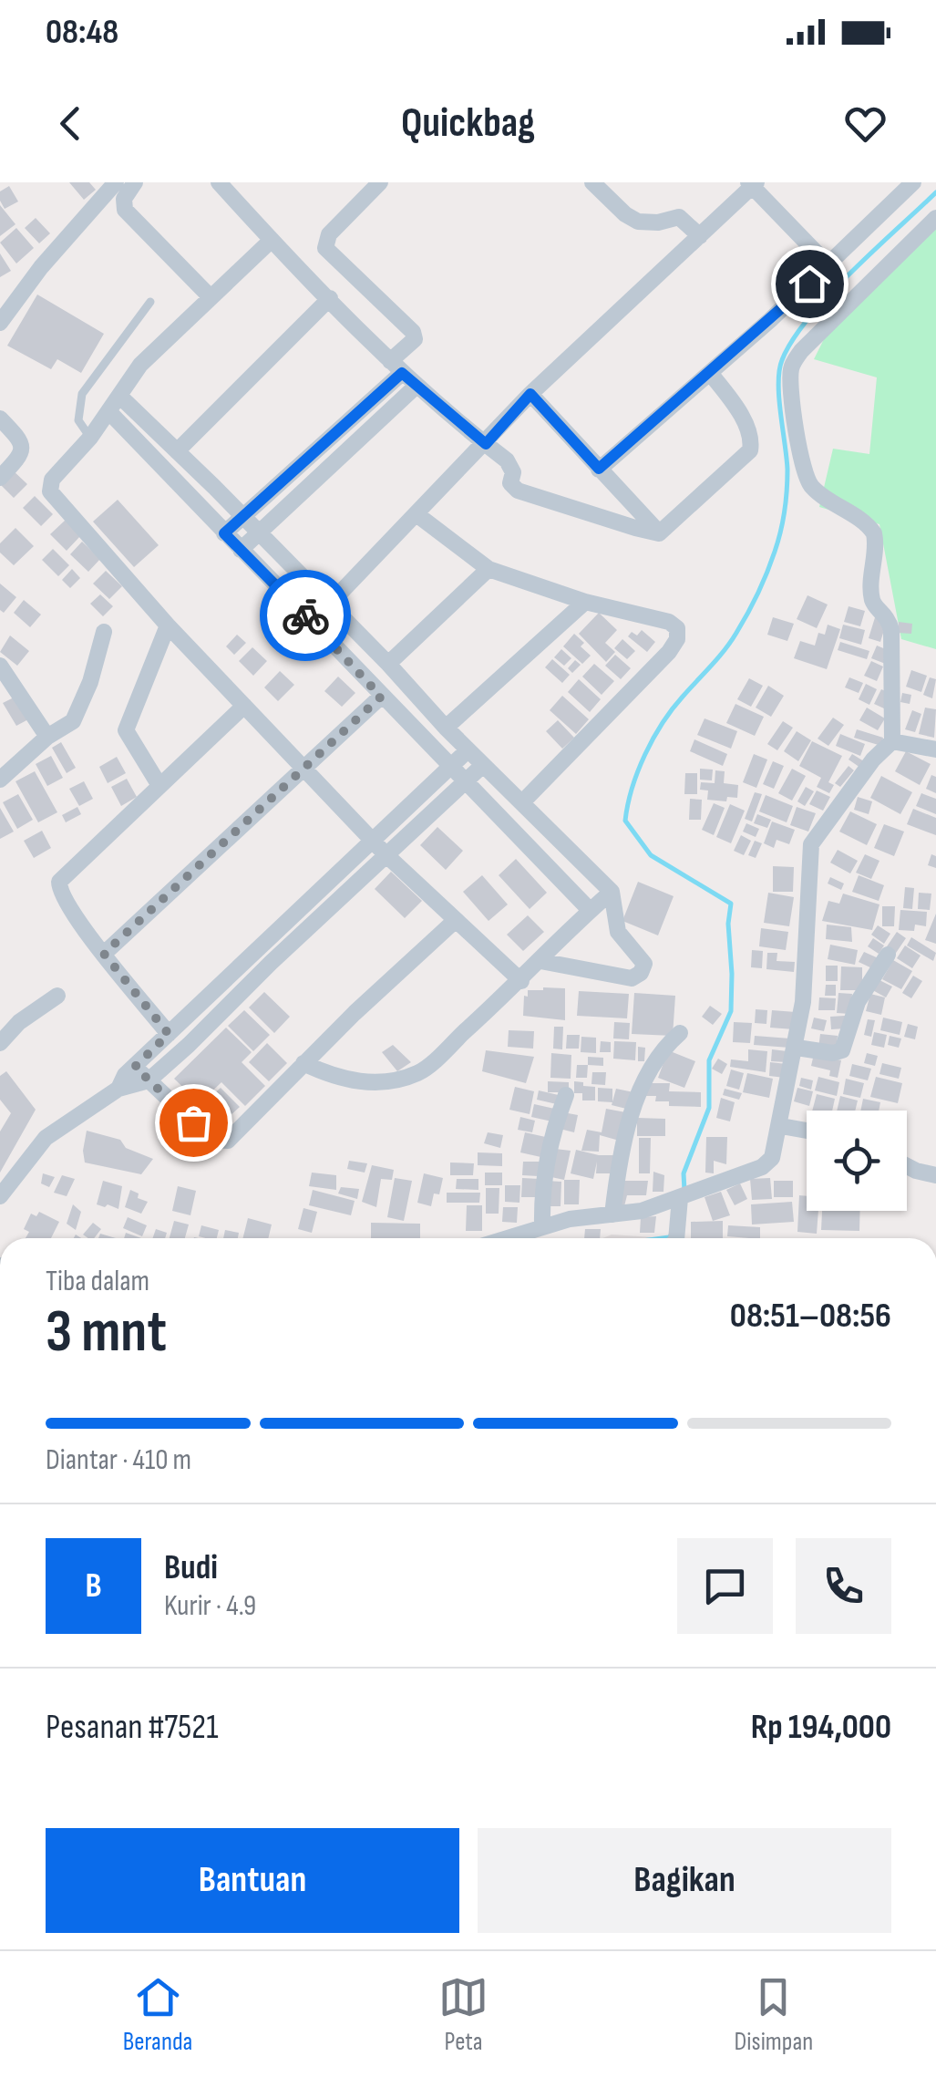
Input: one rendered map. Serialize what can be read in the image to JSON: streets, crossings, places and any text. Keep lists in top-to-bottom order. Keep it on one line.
{"page":{"status":"08:48","header":"Quickbag","heading":["3 mnt","Tiba dalam","08:51–08:56"],"panel":["Budi","Kurir · 4.9","Pesanan #7521","Rp 194,000"],"bar":"Diantar · 410 m","round":"B","buttons":["Bantuan","Bagikan"],"tabs":["Beranda","Peta","Disimpan"]}}
